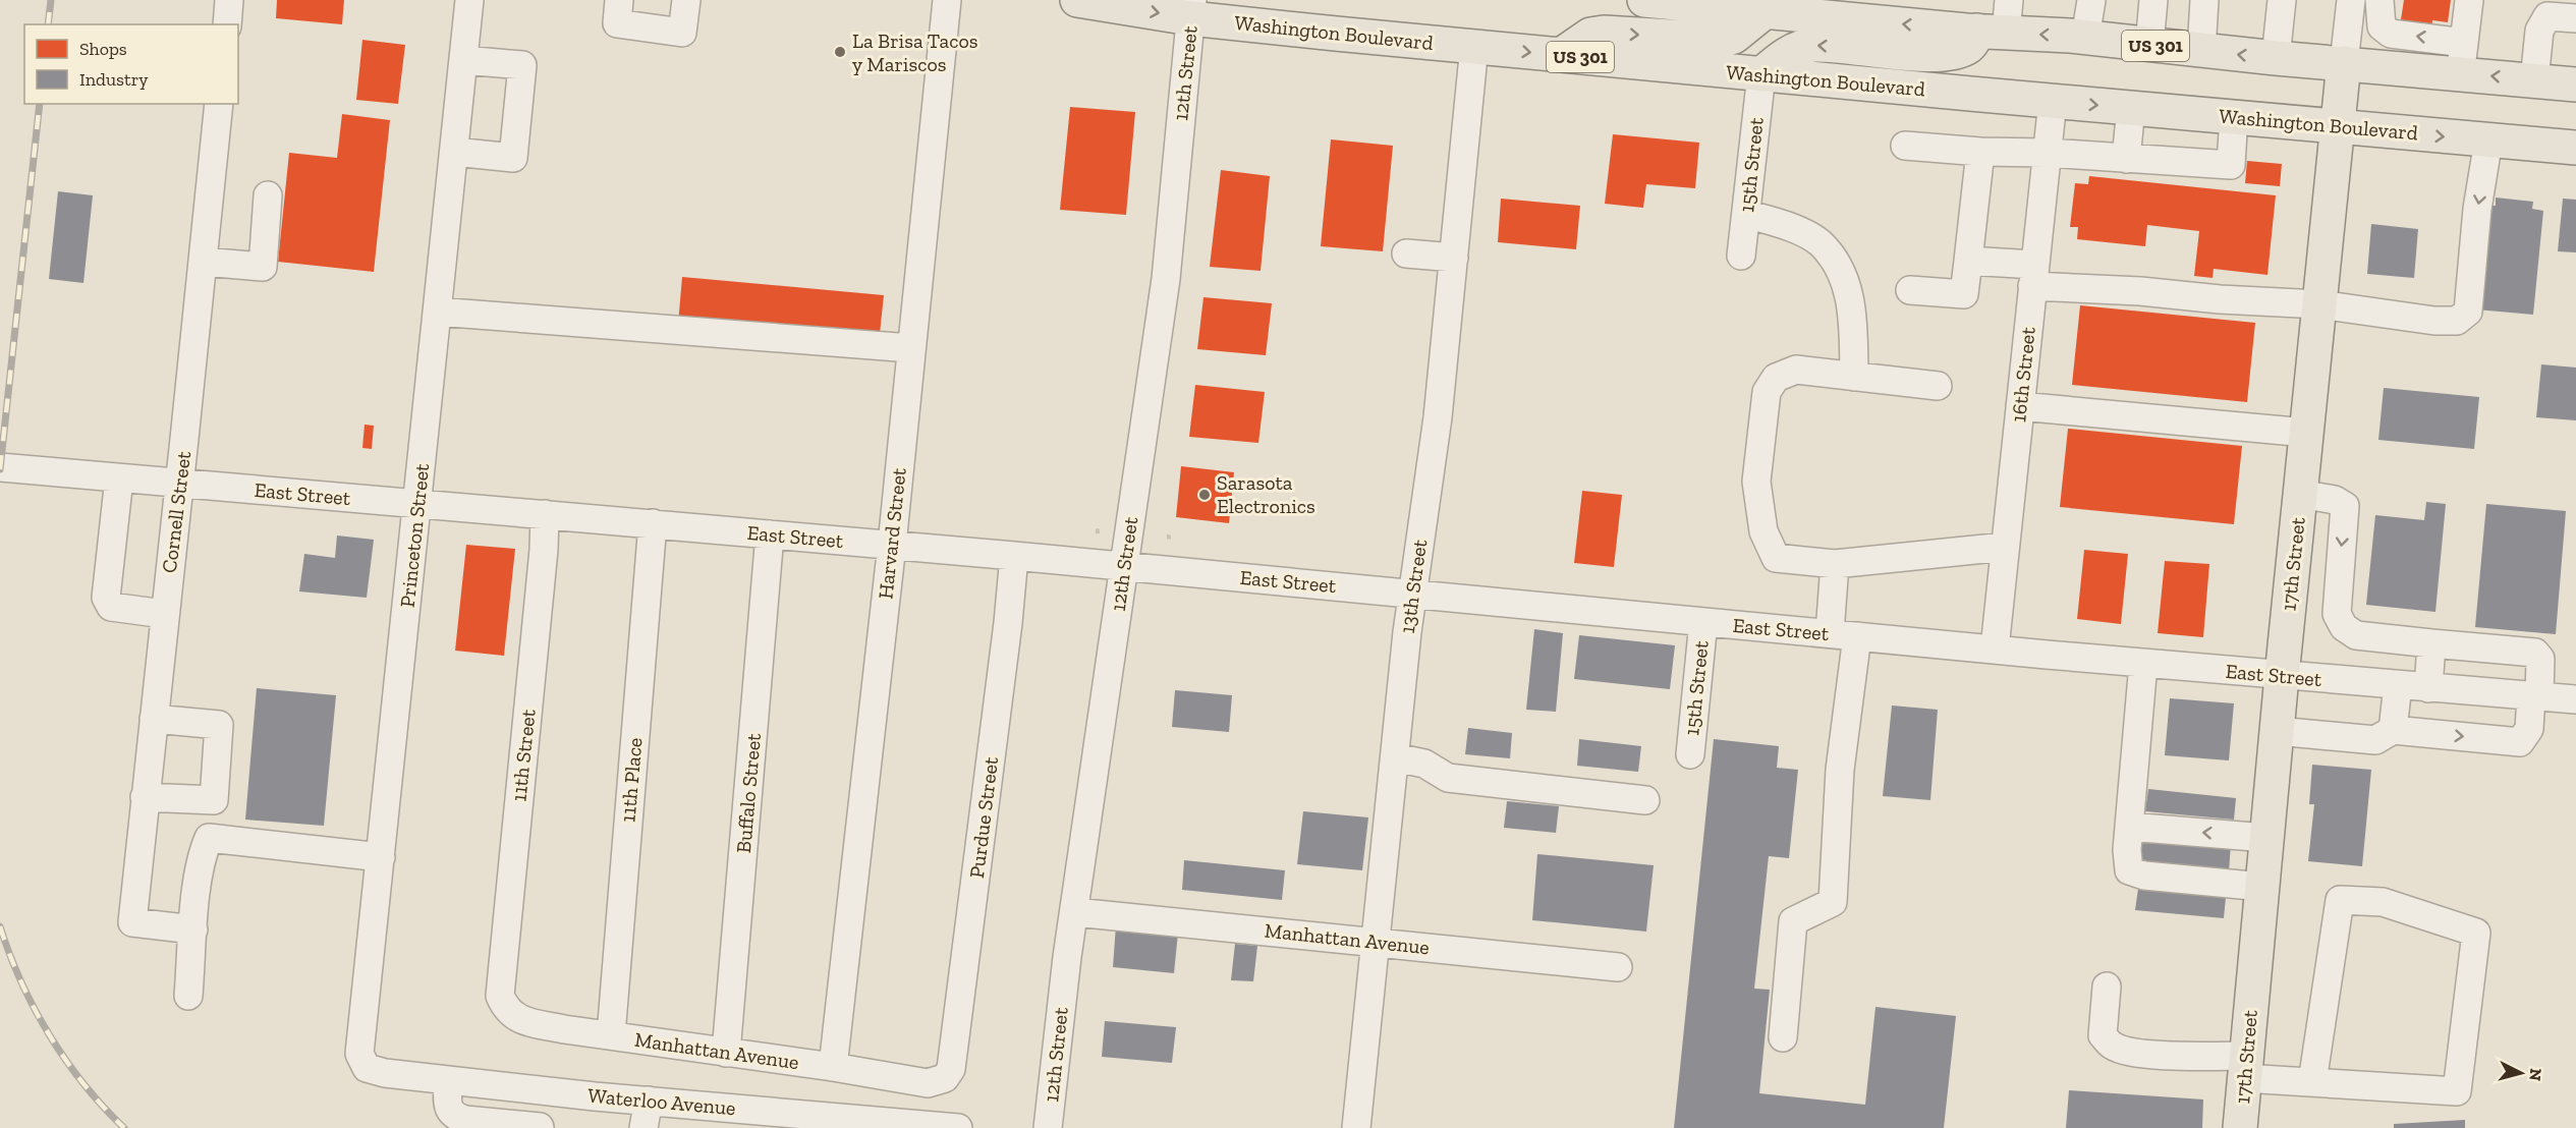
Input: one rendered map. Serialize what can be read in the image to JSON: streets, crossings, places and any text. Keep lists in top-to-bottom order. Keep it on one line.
{"streets":{"main road":["Washington Boulevard","US 301","17th Street"],"street":["12th Street","15th Street","16th Street","East Street","Cornell Street","Harvard Street","Princeton Street","13th Street","11th Street","11th Place","Buffalo Street","Purdue Street","Manhattan Avenue","Waterloo Avenue"]},"crossings":[["Washington Boulevard","12th Street"],["Washington Boulevard","15th Street"],["Washington Boulevard","16th Street"],["Washington Boulevard","17th Street"],["Washington Boulevard","13th Street"],["US 301","17th Street"],["12th Street","East Street"],["12th Street","Manhattan Avenue"],["15th Street","East Street"],["16th Street","East Street"],["East Street","Cornell Street"],["East Street","Harvard Street"],["East Street","Princeton Street"],["East Street","17th Street"],["East Street","13th Street"],["East Street","11th Street"],["East Street","11th Place"],["East Street","Buffalo Street"],["East Street","Purdue Street"],["Harvard Street","Manhattan Avenue"],["Princeton Street","Waterloo Avenue"],["13th Street","Manhattan Avenue"],["11th Street","Manhattan Avenue"],["11th Place","Manhattan Avenue"],["Buffalo Street","Manhattan Avenue"],["Purdue Street","Manhattan Avenue"]],"places":["La Brisa Tacos y Mariscos","Sarasota Electronics"],"legend":["Shops","Industry"],"north":"right"}
